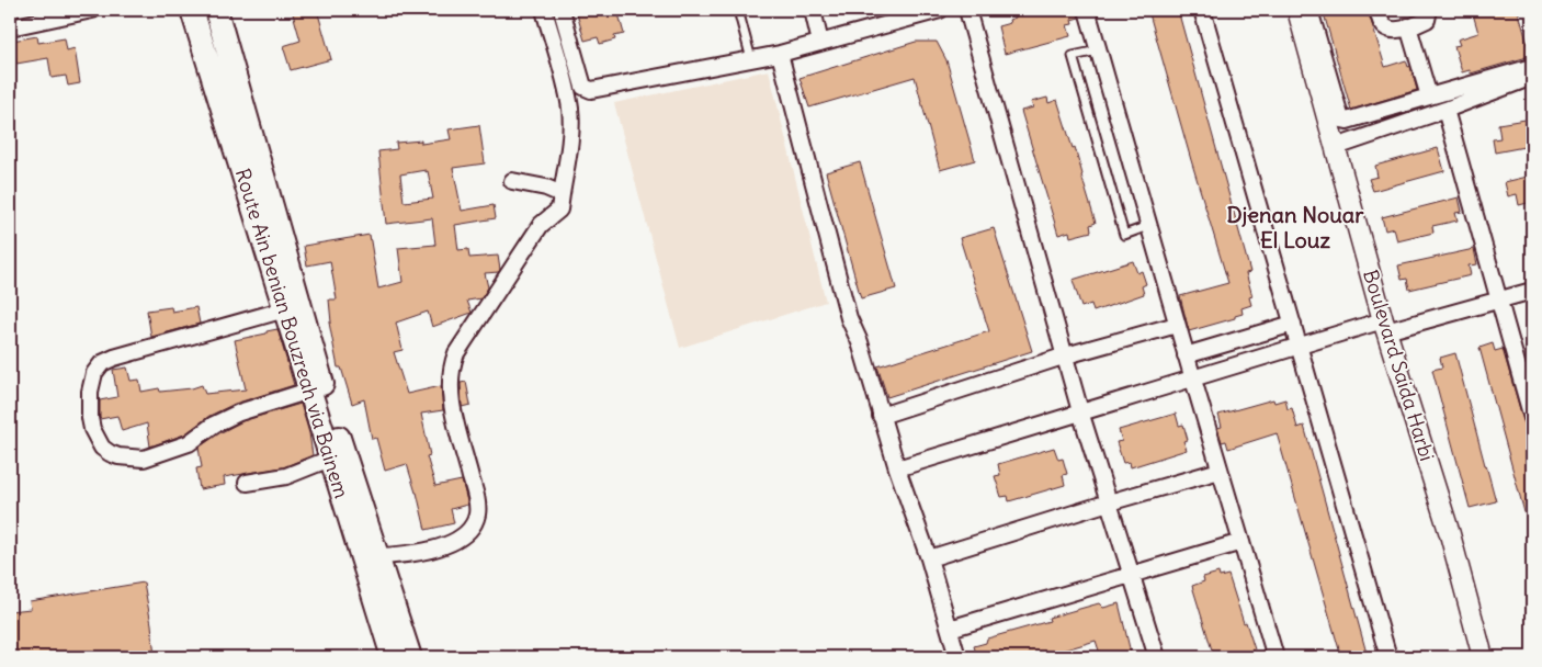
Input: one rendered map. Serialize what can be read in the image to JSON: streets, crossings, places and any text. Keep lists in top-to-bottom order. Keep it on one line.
{"streets":{"main road":["Route Ain benian Bouzreah via Bainem"],"street":["Boulevard Saida Harbi"]},"districts":["Djenan Nouar El Louz"]}
